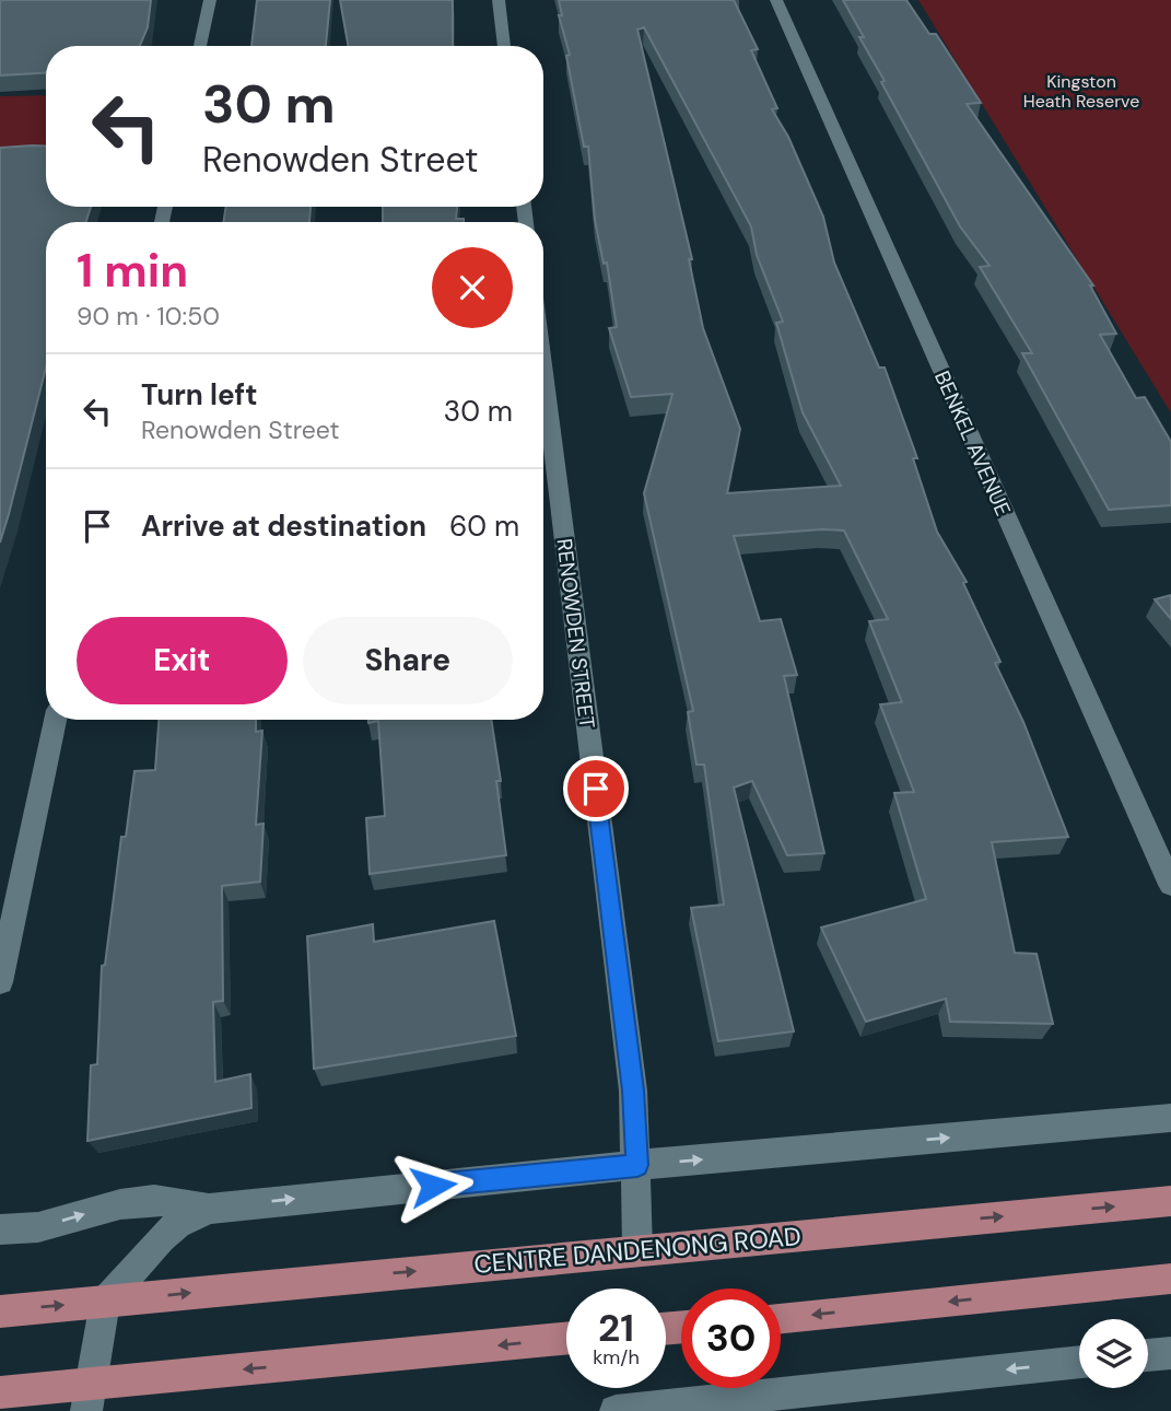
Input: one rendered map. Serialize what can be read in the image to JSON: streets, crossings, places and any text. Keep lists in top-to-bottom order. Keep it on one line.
{"streets":{"main road":["CENTRE DANDENONG ROAD"],"street":["BENKEL AVENUE","RENOWDEN STREET"]},"crossings":[["RENOWDEN STREET","CENTRE DANDENONG ROAD"]],"parks":["Kingston Heath Reserve"],"page":{"turn":["30 m","Renowden Street"],"heading":["1 min","90 m · 10:50"],"list":[{"name":"Turn left","note":"Renowden Street","value":"30 m"},{"name":"Arrive at destination","value":"60 m"}],"buttons":["Exit","Share"],"speed":"21 km/h","limit":"30"}}
